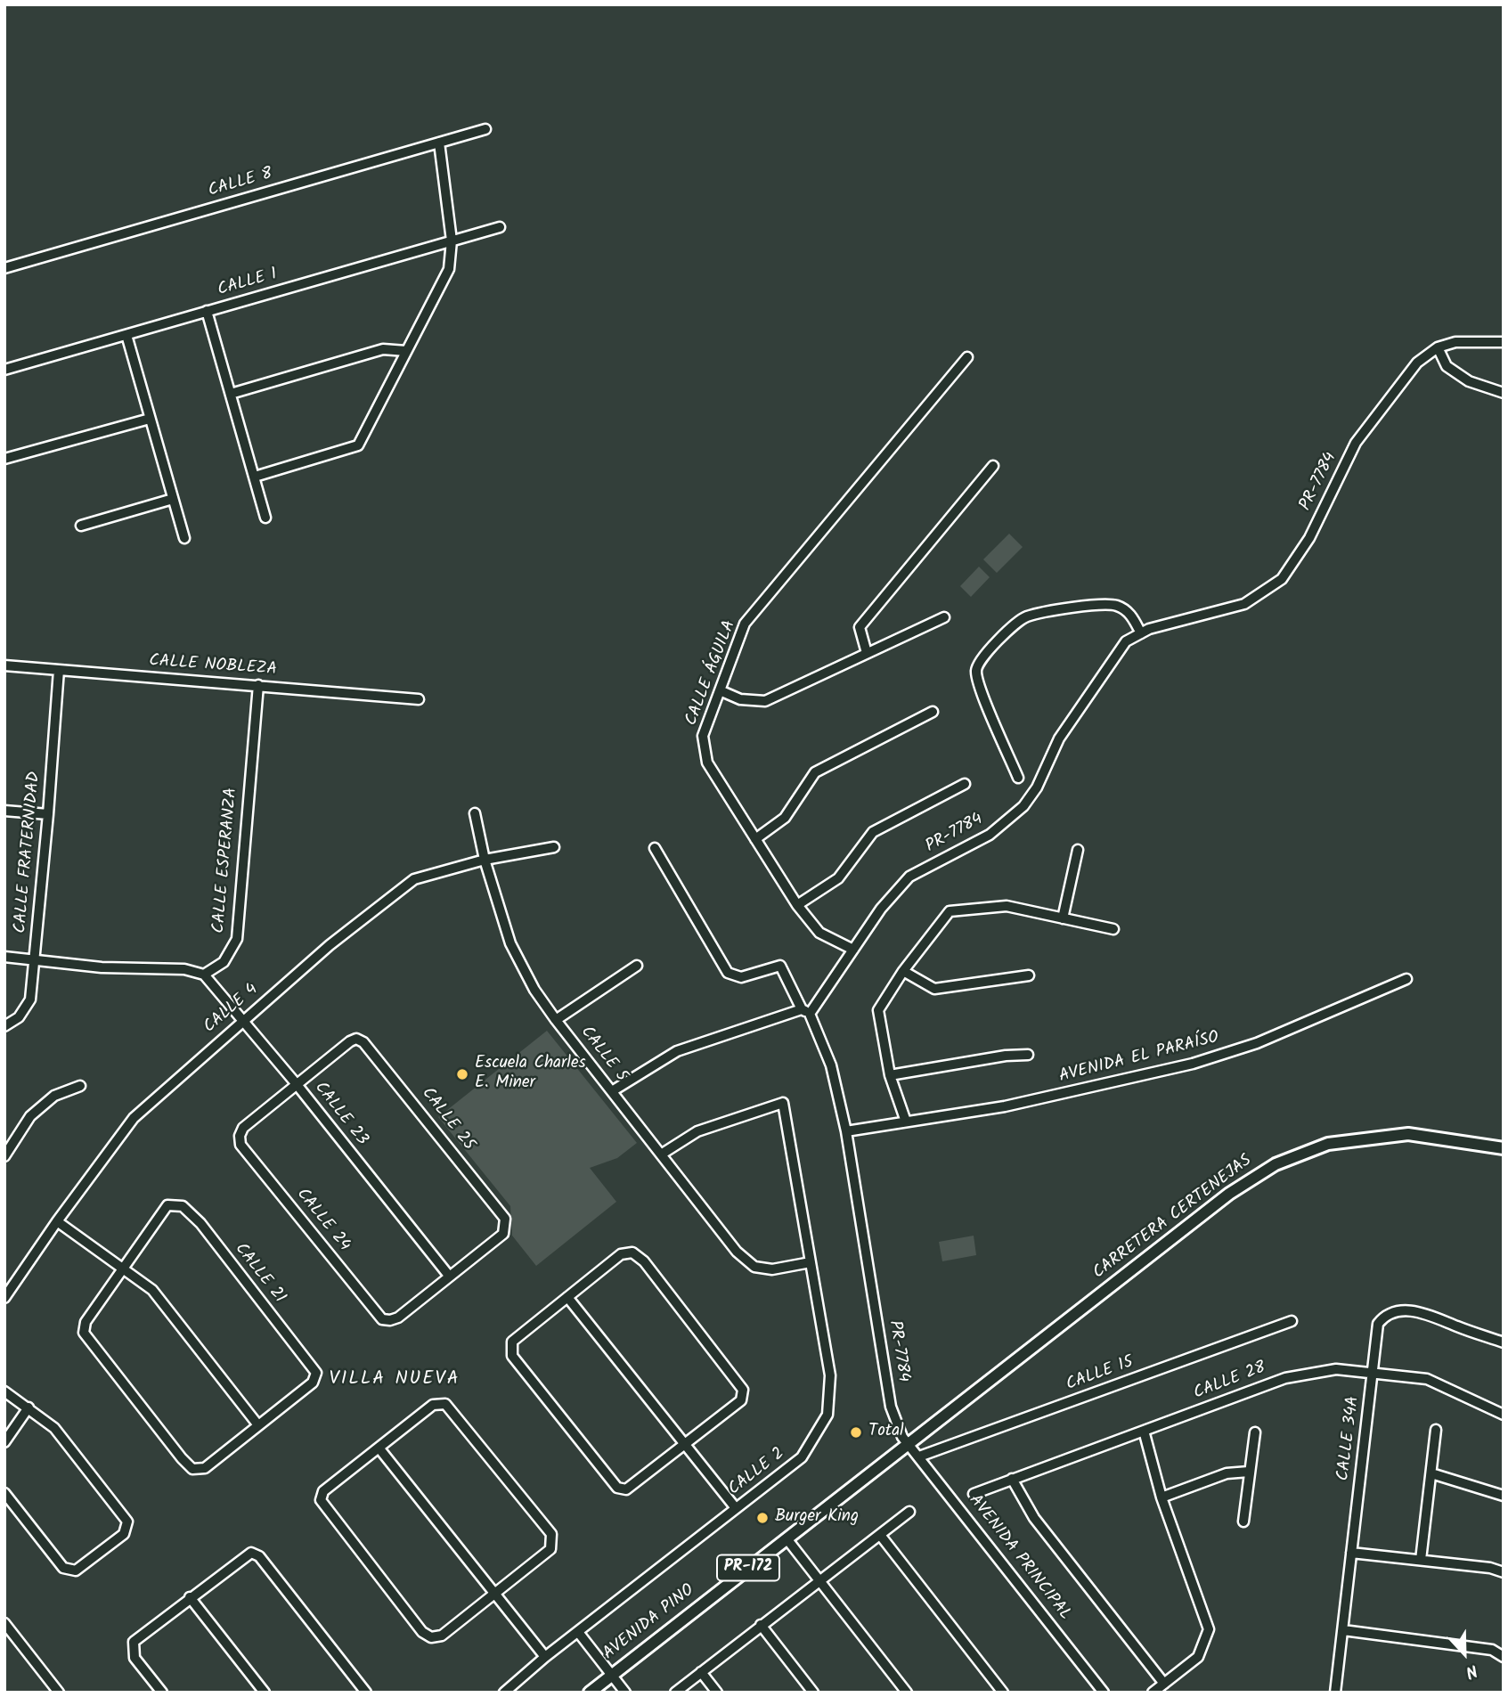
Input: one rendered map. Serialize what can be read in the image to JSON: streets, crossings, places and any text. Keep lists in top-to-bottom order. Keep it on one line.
{"streets":{"main road":["CARRETERA CERTENEJAS","PR-172","AVENIDA PINO"],"street":["CALLE 8","CALLE 1","PR-7784","CALLE NOBLEZA","CALLE ÁGUILA","CALLE FRATERNIDAD","CALLE ESPERANZA","CALLE 4","CALLE 5","AVENIDA EL PARAÍSO","CALLE 23","CALLE 25","CALLE 24","CALLE 21","CALLE 15","CALLE 28","CALLE 34A","CALLE 2","AVENIDA PRINCIPAL"]},"crossings":[["PR-7784","CALLE ÁGUILA"],["PR-7784","AVENIDA EL PARAÍSO"],["PR-7784","CARRETERA CERTENEJAS"],["PR-7784","AVENIDA PRINCIPAL"],["PR-7784","AVENIDA PINO"],["CALLE NOBLEZA","CALLE FRATERNIDAD"],["CALLE NOBLEZA","CALLE ESPERANZA"],["CALLE ESPERANZA","CALLE 23"],["CALLE 4","CALLE 5"],["CALLE 4","CALLE 23"],["CALLE 5","CALLE 2"],["CALLE 23","CALLE 25"],["CALLE 23","CALLE 24"],["CALLE 25","CALLE 24"],["CARRETERA CERTENEJAS","AVENIDA PRINCIPAL"],["CARRETERA CERTENEJAS","AVENIDA PINO"],["CALLE 15","AVENIDA PRINCIPAL"],["CALLE 28","CALLE 34A"],["AVENIDA PRINCIPAL","AVENIDA PINO"]],"districts":["VILLA NUEVA"],"places":["Escuela Charles E. Miner","Total","Burger King"],"north":"bottom"}
